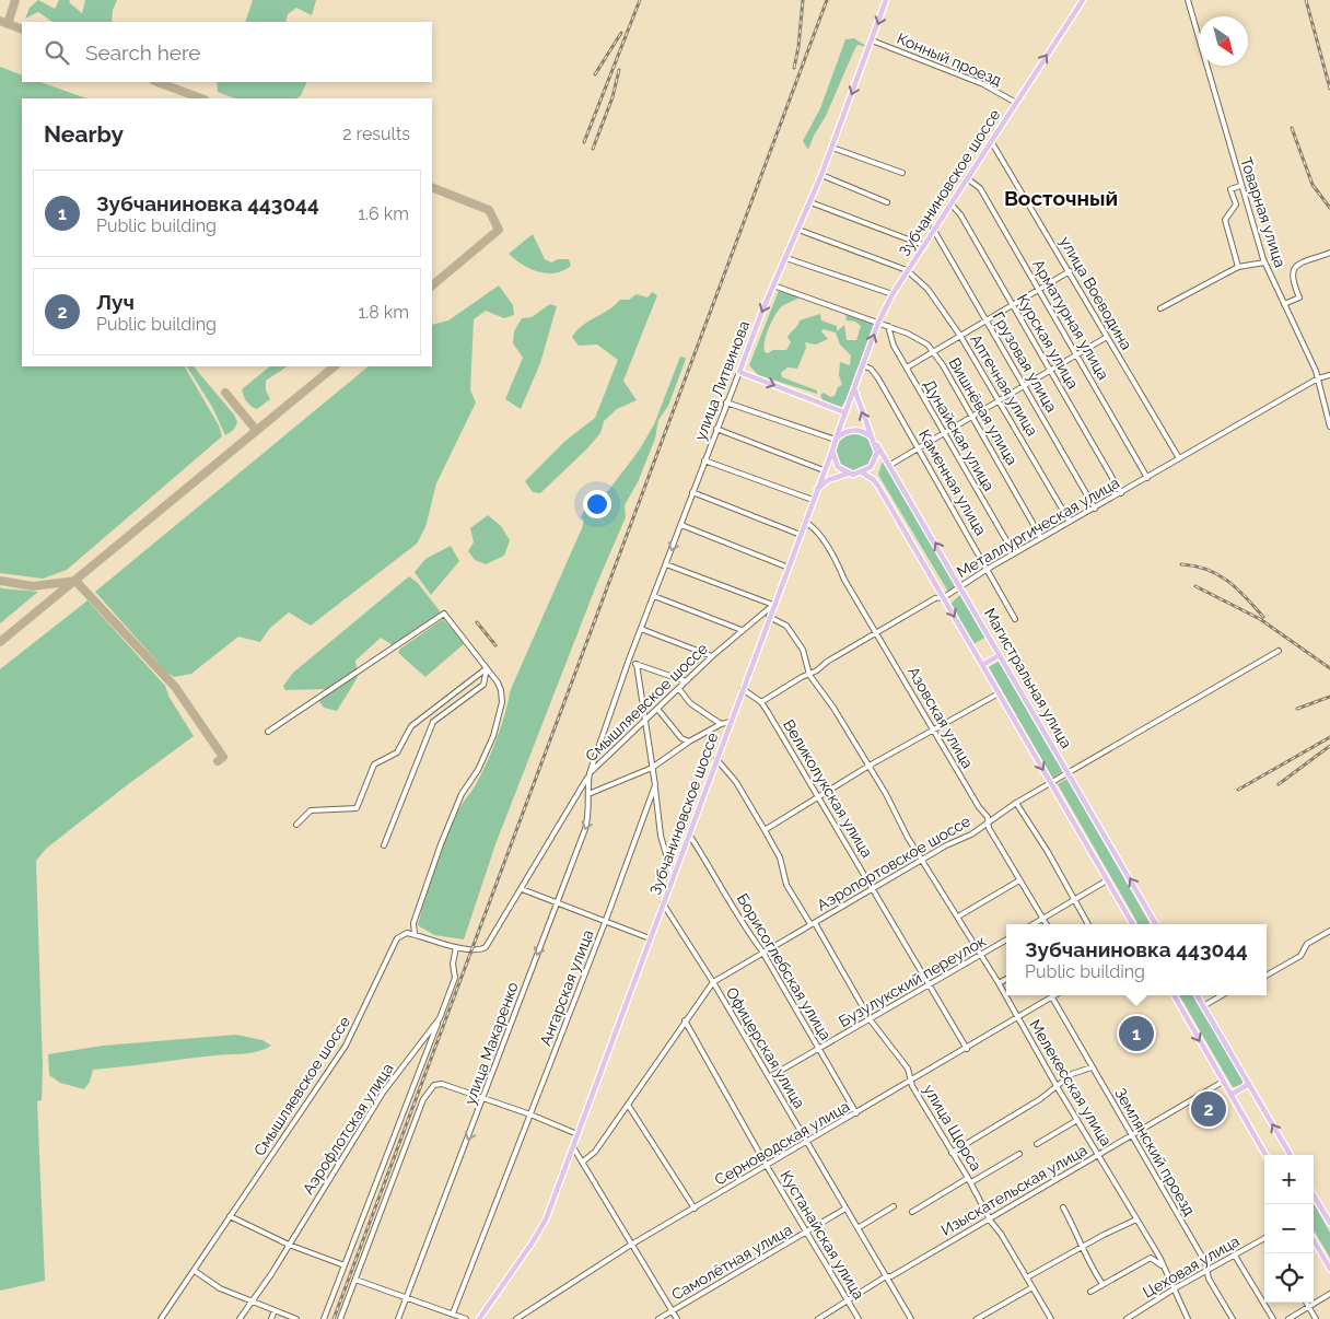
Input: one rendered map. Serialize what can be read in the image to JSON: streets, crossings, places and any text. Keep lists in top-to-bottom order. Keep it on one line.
{"streets":{"main road":["Зубчаниновское шоссе","улица Литвинова","Магистральная улица"],"street":["Конный проезд","Товарная улица","улица Воеводина","Арматурная улица","Курская улица","Грузовая улица","Аптечная улица","Вишнёвая улица","Дунайская улица","Каменная улица","Металлургическая улица","Смышляевское шоссе","Азовская улица","Великолукская улица","Аэропортовское шоссе","Борисоглебская улица","Бузулукский переулок","Ангарская улица","улица Макаренко","Офицерская улица","Мелекесская улица","улица Щорса","Аэрофлотская улица","Серноводская улица","Землянский проезд","Изыскательская улица","Кустанайская улица","Самолётная улица","Цеховая улица"]},"crossings":[["Конный проезд","Зубчаниновское шоссе"],["Конный проезд","улица Литвинова"],["Зубчаниновское шоссе","улица Воеводина"],["Зубчаниновское шоссе","Арматурная улица"],["Зубчаниновское шоссе","Курская улица"],["Зубчаниновское шоссе","Грузовая улица"],["Зубчаниновское шоссе","Аптечная улица"],["Зубчаниновское шоссе","Вишнёвая улица"],["Зубчаниновское шоссе","Каменная улица"],["Зубчаниновское шоссе","Магистральная улица"],["Зубчаниновское шоссе","Смышляевское шоссе"],["Зубчаниновское шоссе","Азовская улица"],["Зубчаниновское шоссе","Великолукская улица"],["Зубчаниновское шоссе","Борисоглебская улица"],["Зубчаниновское шоссе","Офицерская улица"],["Зубчаниновское шоссе","Мелекесская улица"],["Зубчаниновское шоссе","улица Щорса"],["Товарная улица","Металлургическая улица"],["улица Воеводина","Металлургическая улица"],["Арматурная улица","Металлургическая улица"],["Курская улица","Металлургическая улица"],["Грузовая улица","Металлургическая улица"],["улица Литвинова","Вишнёвая улица"],["улица Литвинова","Смышляевское шоссе"],["улица Литвинова","улица Макаренко"],["Аптечная улица","Металлургическая улица"],["Вишнёвая улица","Дунайская улица"],["Вишнёвая улица","Металлургическая улица"],["Дунайская улица","Металлургическая улица"],["Каменная улица","Металлургическая улица"],["Металлургическая улица","Магистральная улица"],["Металлургическая улица","Азовская улица"],["Металлургическая улица","Великолукская улица"],["Металлургическая улица","Мелекесская улица"],["Магистральная улица","Аэропортовское шоссе"],["Смышляевское шоссе","Ангарская улица"],["Смышляевское шоссе","улица Макаренко"],["Смышляевское шоссе","Аэрофлотская улица"],["Азовская улица","Аэропортовское шоссе"],["Великолукская улица","Аэропортовское шоссе"],["Великолукская улица","Бузулукский переулок"],["Великолукская улица","Серноводская улица"],["Аэропортовское шоссе","Борисоглебская улица"],["Аэропортовское шоссе","Офицерская улица"],["Аэропортовское шоссе","Мелекесская улица"],["Аэропортовское шоссе","улица Щорса"],["Аэропортовское шоссе","Кустанайская улица"],["Борисоглебская улица","Бузулукский переулок"],["Борисоглебская улица","Серноводская улица"],["Бузулукский переулок","Офицерская улица"],["Бузулукский переулок","Мелекесская улица"],["Бузулукский переулок","улица Щорса"],["Офицерская улица","Серноводская улица"],["Офицерская улица","Изыскательская улица"],["Офицерская улица","Самолётная улица"],["Мелекесская улица","Серноводская улица"],["Мелекесская улица","Изыскательская улица"],["Мелекесская улица","Цеховая улица"],["улица Щорса","Серноводская улица"],["улица Щорса","Изыскательская улица"],["Серноводская улица","Землянский проезд"],["Серноводская улица","Кустанайская улица"],["Землянский проезд","Изыскательская улица"],["Землянский проезд","Цеховая улица"],["Изыскательская улица","Кустанайская улица"],["Кустанайская улица","Самолётная улица"]],"one_way":["улица Литвинова","улица Макаренко"],"districts":["Восточный"],"north":"bottom right","page":{"search":"Search here","heading":["Nearby","2 results"],"list":[{"mark":"1","name":"Зубчаниновка 443044","note":"Public building","value":"1.6 km"},{"mark":"2","name":"Луч","note":"Public building","value":"1.8 km"}],"popup":["Зубчаниновка 443044","Public building"],"pins":["1","2"],"map_buttons":["+","−"]}}
